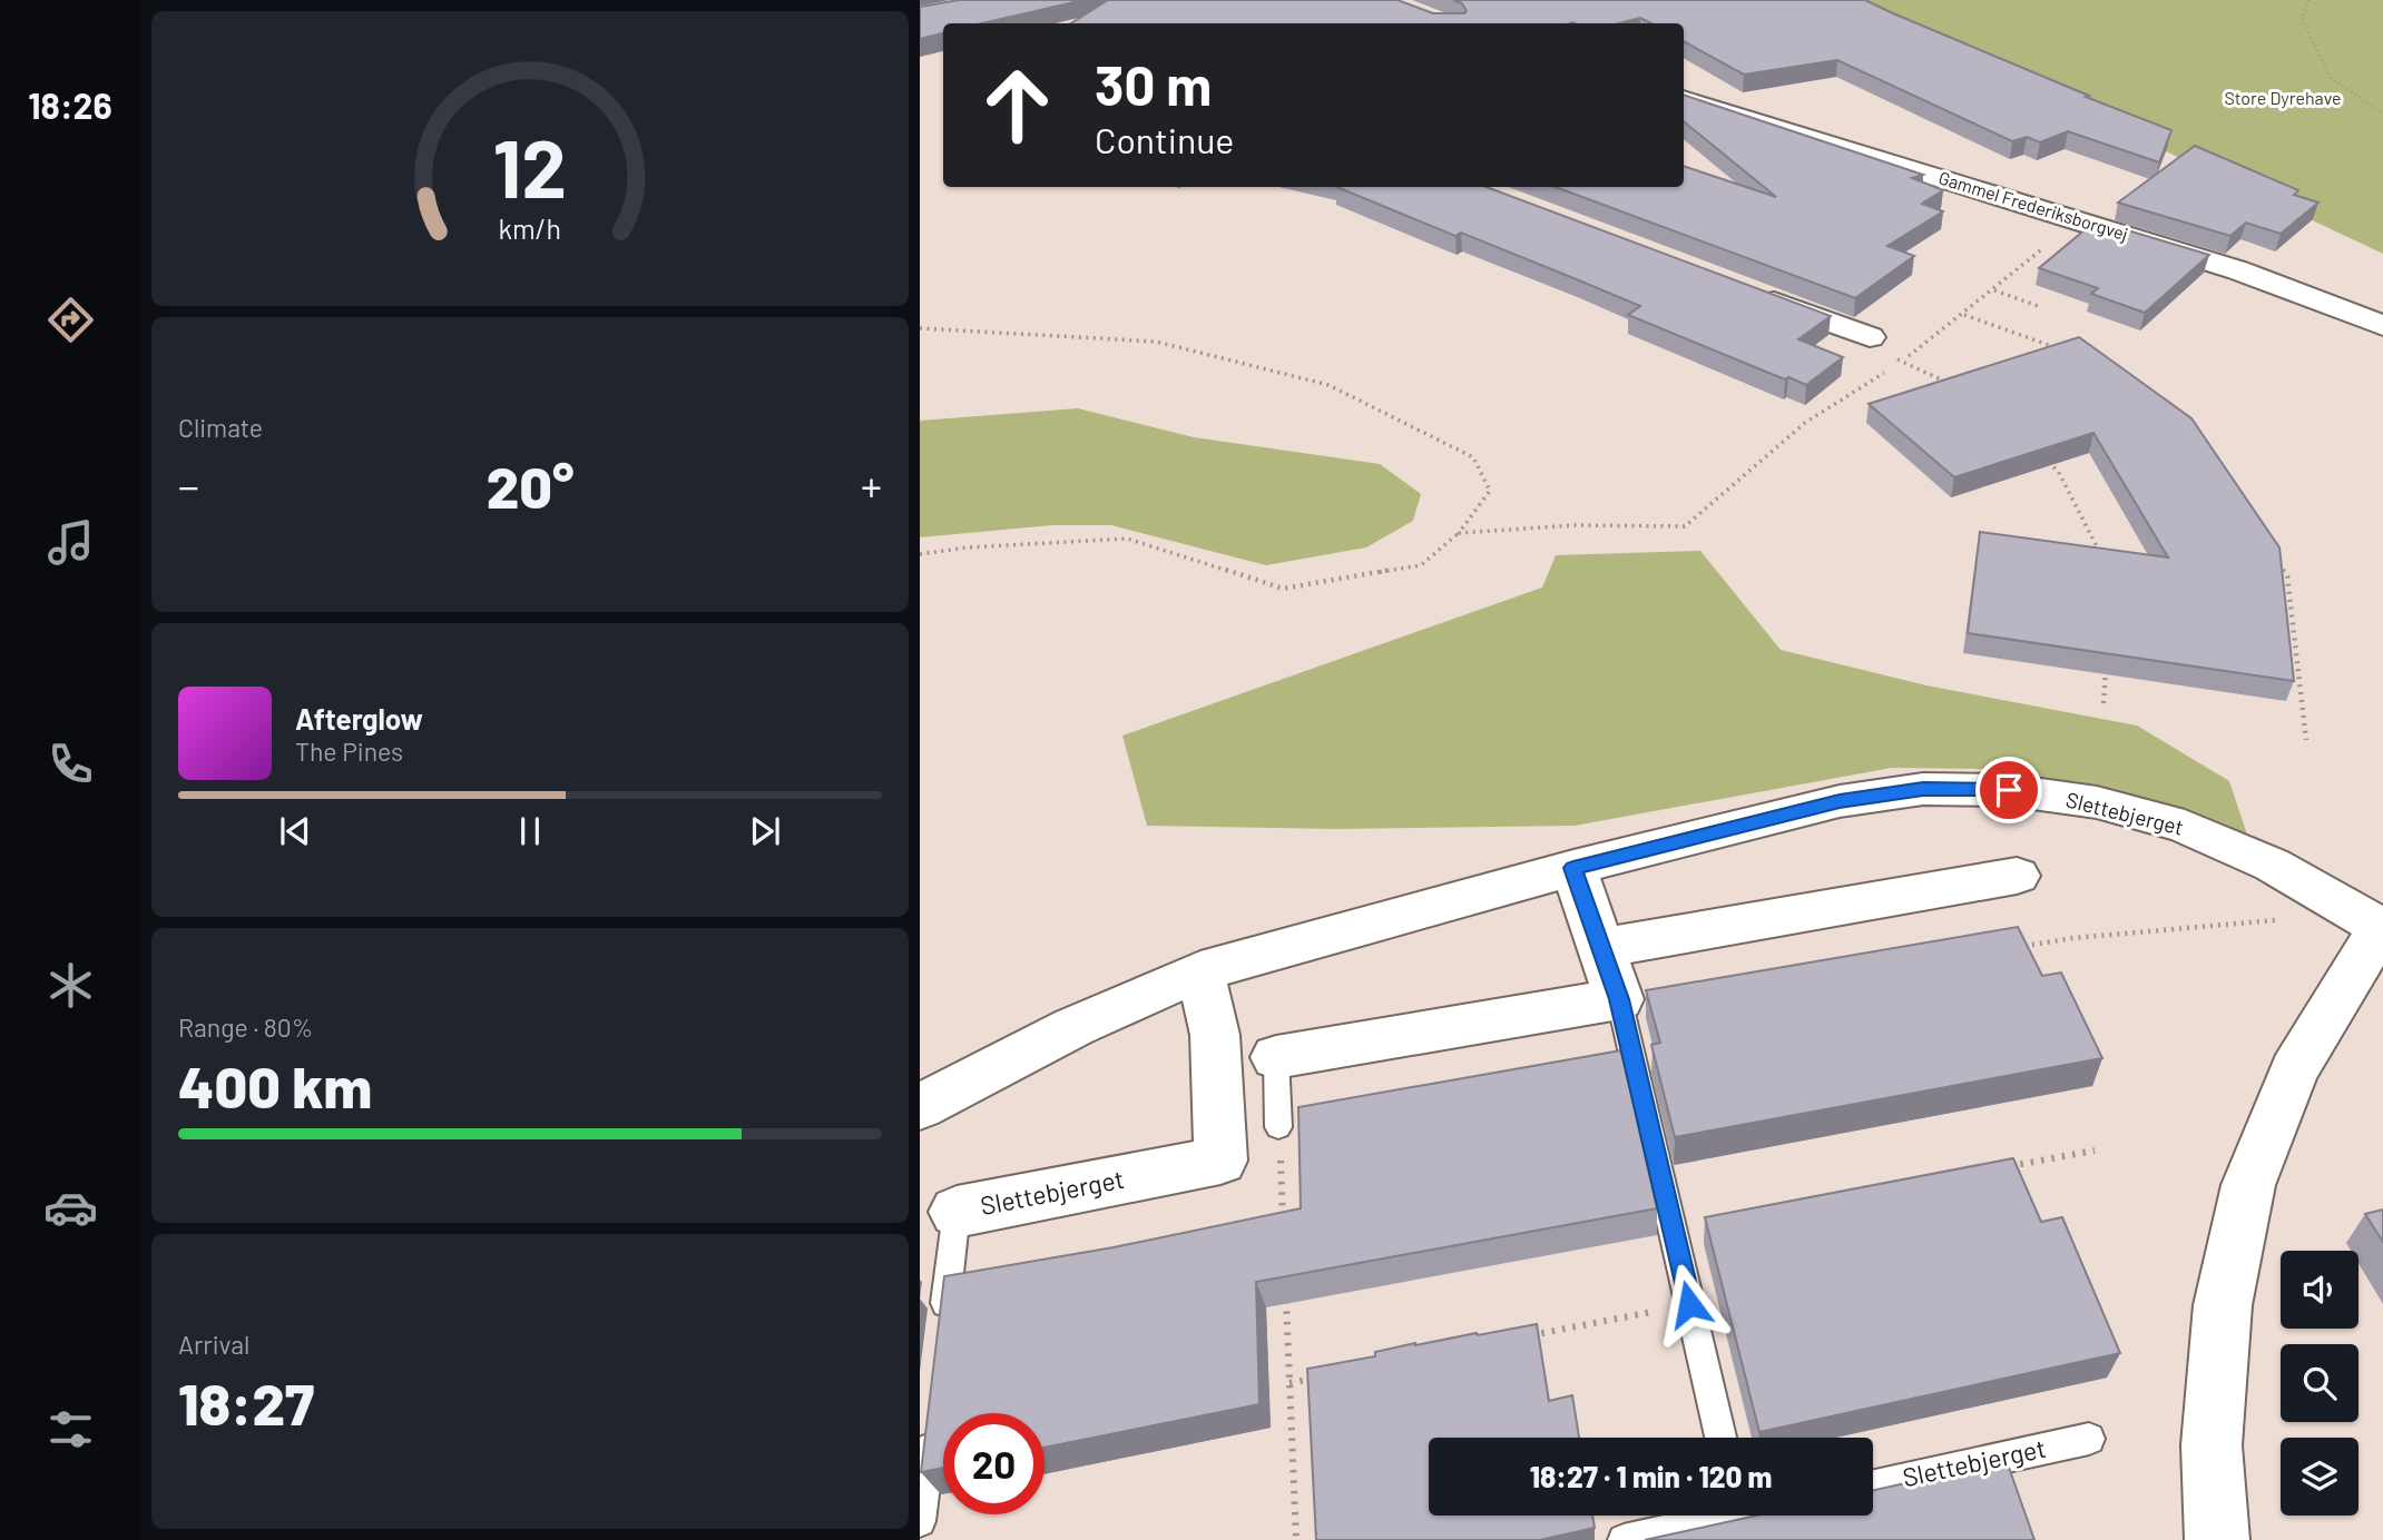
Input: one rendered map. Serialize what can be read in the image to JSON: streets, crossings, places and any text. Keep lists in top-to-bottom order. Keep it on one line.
{"streets":{"street":["Gammel Frederiksborgvej","Slettebjerget"]},"parks":["Store Dyrehave"],"page":{"tabs":"18:26","turn":["30 m","Continue"],"tile":["Climate",["Range · 80%","400 km"],["Arrival","18:27"]],"heat":["−","20°","+"],"song":["Afterglow","The Pines"],"limit":"20","trip":"18:27 · 1 min · 120 m","gauge":["12","km/h"]}}
